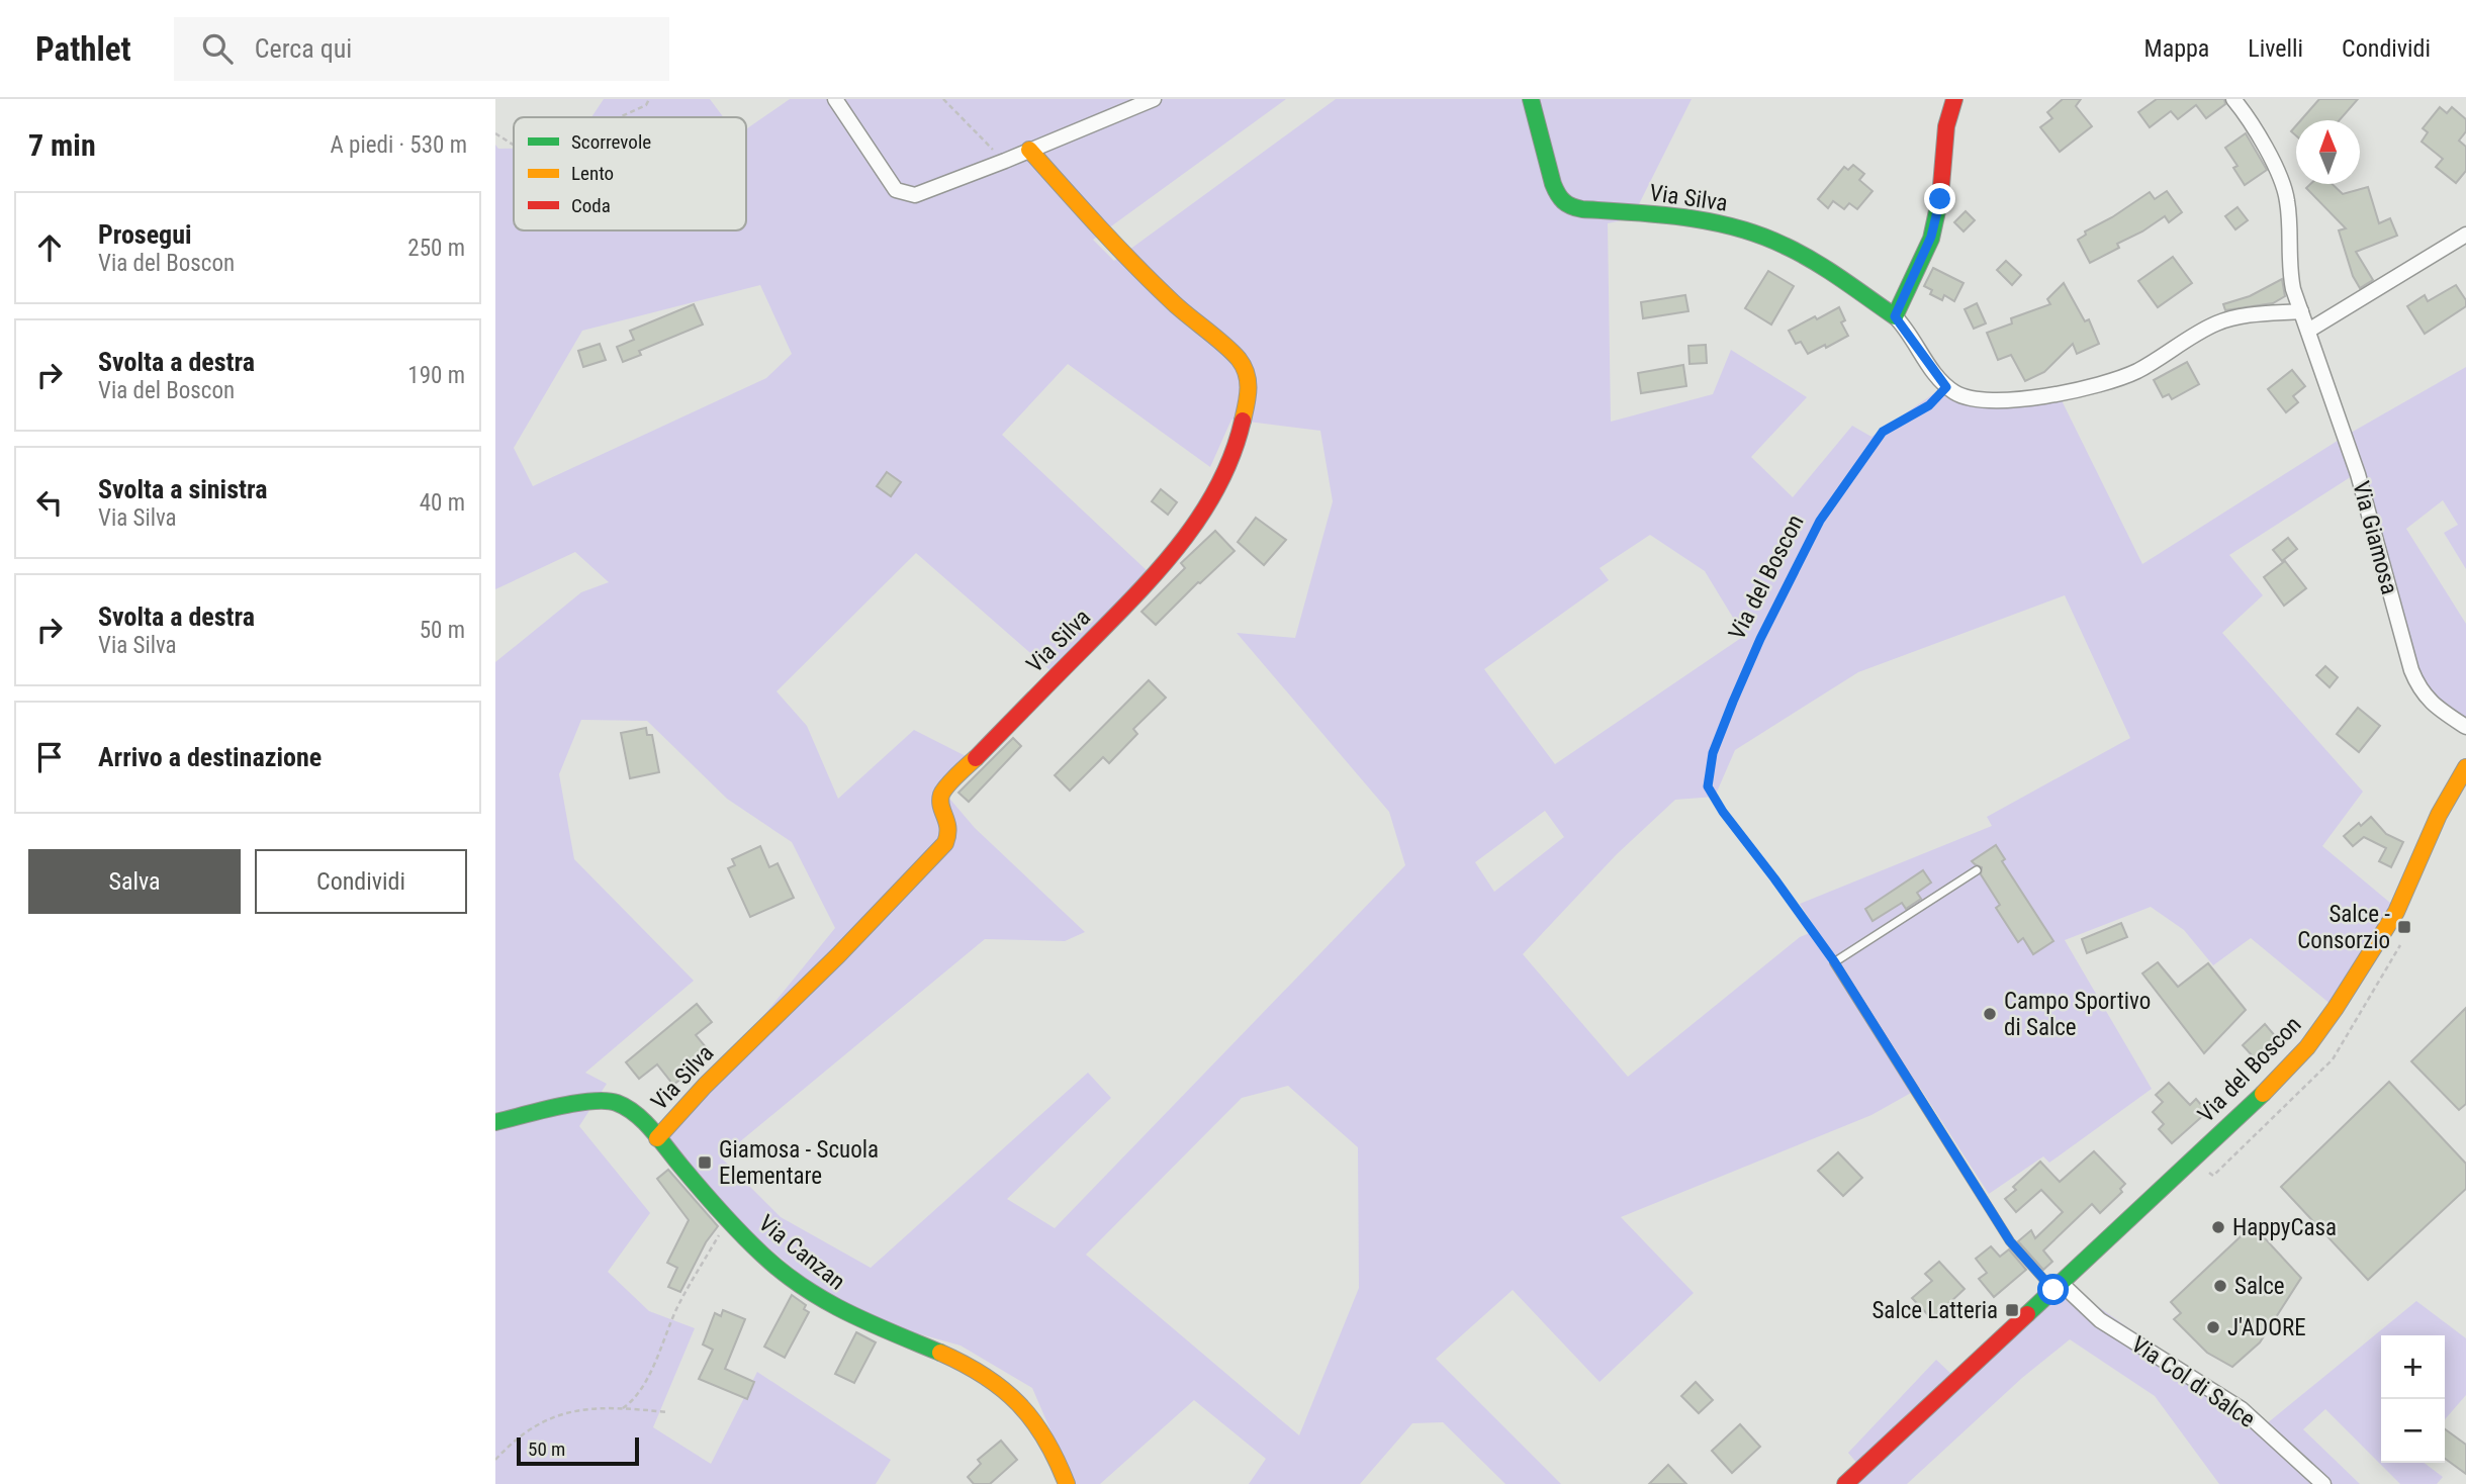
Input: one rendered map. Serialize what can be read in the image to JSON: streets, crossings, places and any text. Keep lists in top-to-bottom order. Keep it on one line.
{"streets":{"street":["Via Silva","Via Giamosa","Via del Boscon","Via Canzan","Via Col di Salce"]},"crossings":[["Via Silva","Via del Boscon"],["Via Silva","Via Canzan"],["Via del Boscon","Via Col di Salce"]],"places":{"transit":["Salce - Consorzio","Giamosa - Scuola Elementare","Salce Latteria"],"other":["Campo Sportivo di Salce","HappyCasa","Salce","J'ADORE"]},"legend":["Scorrevole","Lento","Coda"],"scale_bar":"50 m","north":"top","page":{"header":"Pathlet","search":"Cerca qui","nav":["Mappa","Livelli","Condividi"],"heading":["7 min","A piedi · 530 m"],"list":[["Prosegui","Via del Boscon","250 m"],["Svolta a destra","Via del Boscon","190 m"],["Svolta a sinistra","Via Silva","40 m"],["Svolta a destra","Via Silva","50 m"],"Arrivo a destinazione"],"buttons":["Salva","Condividi"],"map_buttons":["+","−"],"scale":"50 m"}}
